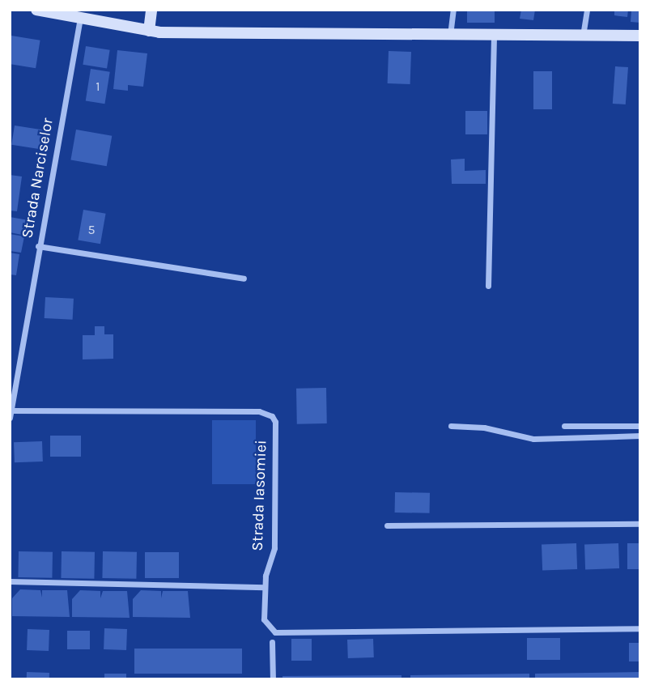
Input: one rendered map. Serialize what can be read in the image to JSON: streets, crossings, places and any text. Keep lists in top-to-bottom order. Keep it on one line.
{"streets":{"street":["Strada Narciselor","Strada Iasomiei"]},"crossings":[["Strada Narciselor","Strada Iasomiei"]],"house_numbers":["1","5"]}
